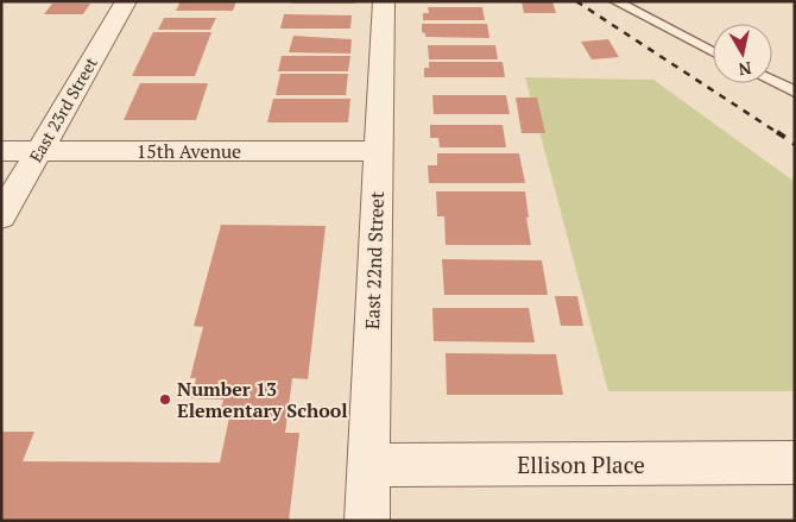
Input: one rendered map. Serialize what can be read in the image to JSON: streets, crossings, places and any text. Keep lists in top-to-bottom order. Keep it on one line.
{"streets":{"street":["East 23rd Street","15th Avenue","East 22nd Street","Ellison Place"]},"crossings":[["East 23rd Street","15th Avenue"],["15th Avenue","East 22nd Street"],["East 22nd Street","Ellison Place"]],"places":["Number 13 Elementary School"],"north":"bottom"}
